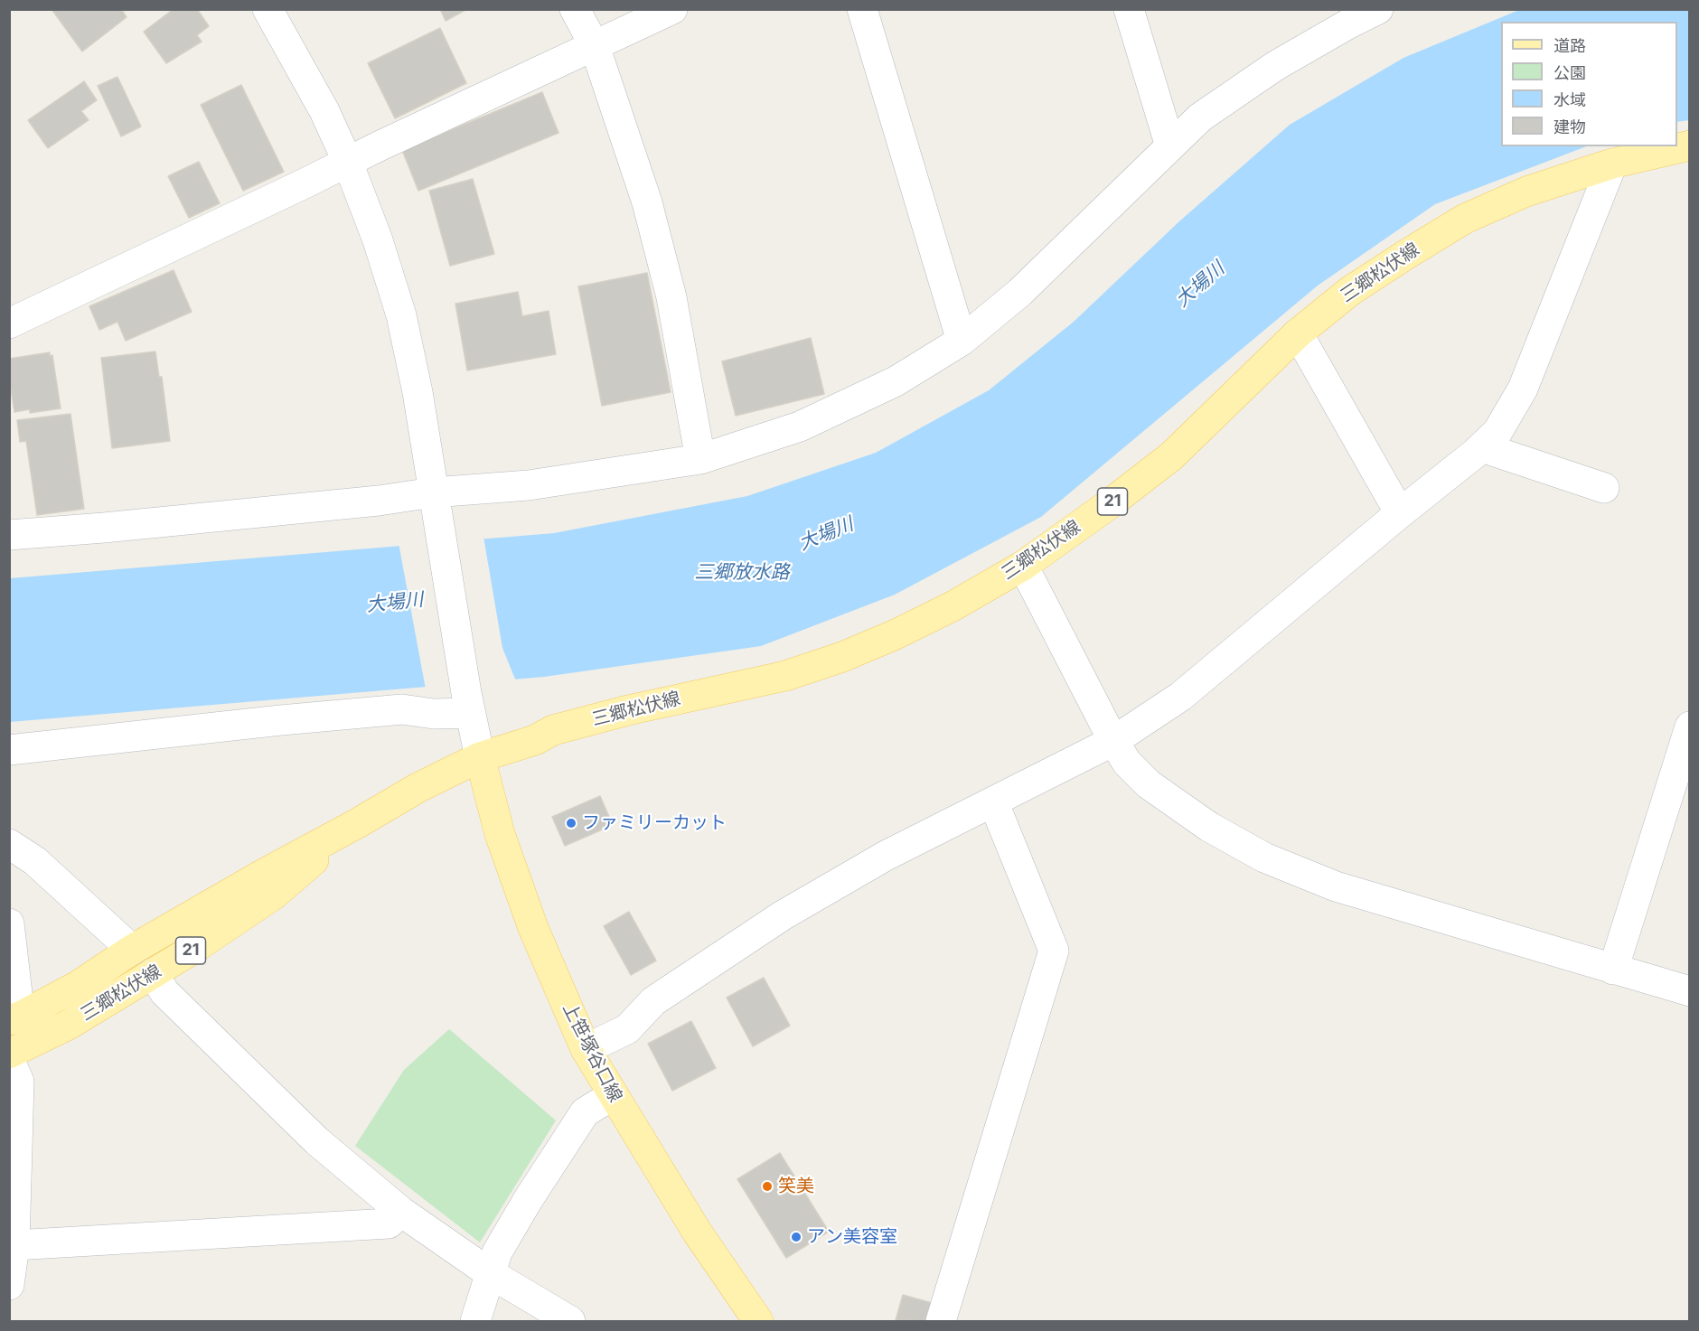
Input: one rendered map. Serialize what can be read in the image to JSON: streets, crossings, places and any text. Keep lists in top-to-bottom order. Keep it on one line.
{"streets":{"main road":["三郷松伏線","21","上笹塚谷口線"]},"crossings":[["三郷松伏線","上笹塚谷口線"]],"water":["大場川","三郷放水路"],"places":["ファミリーカット","笑美","アン美容室"],"legend":["道路","公園","水域","建物"]}
